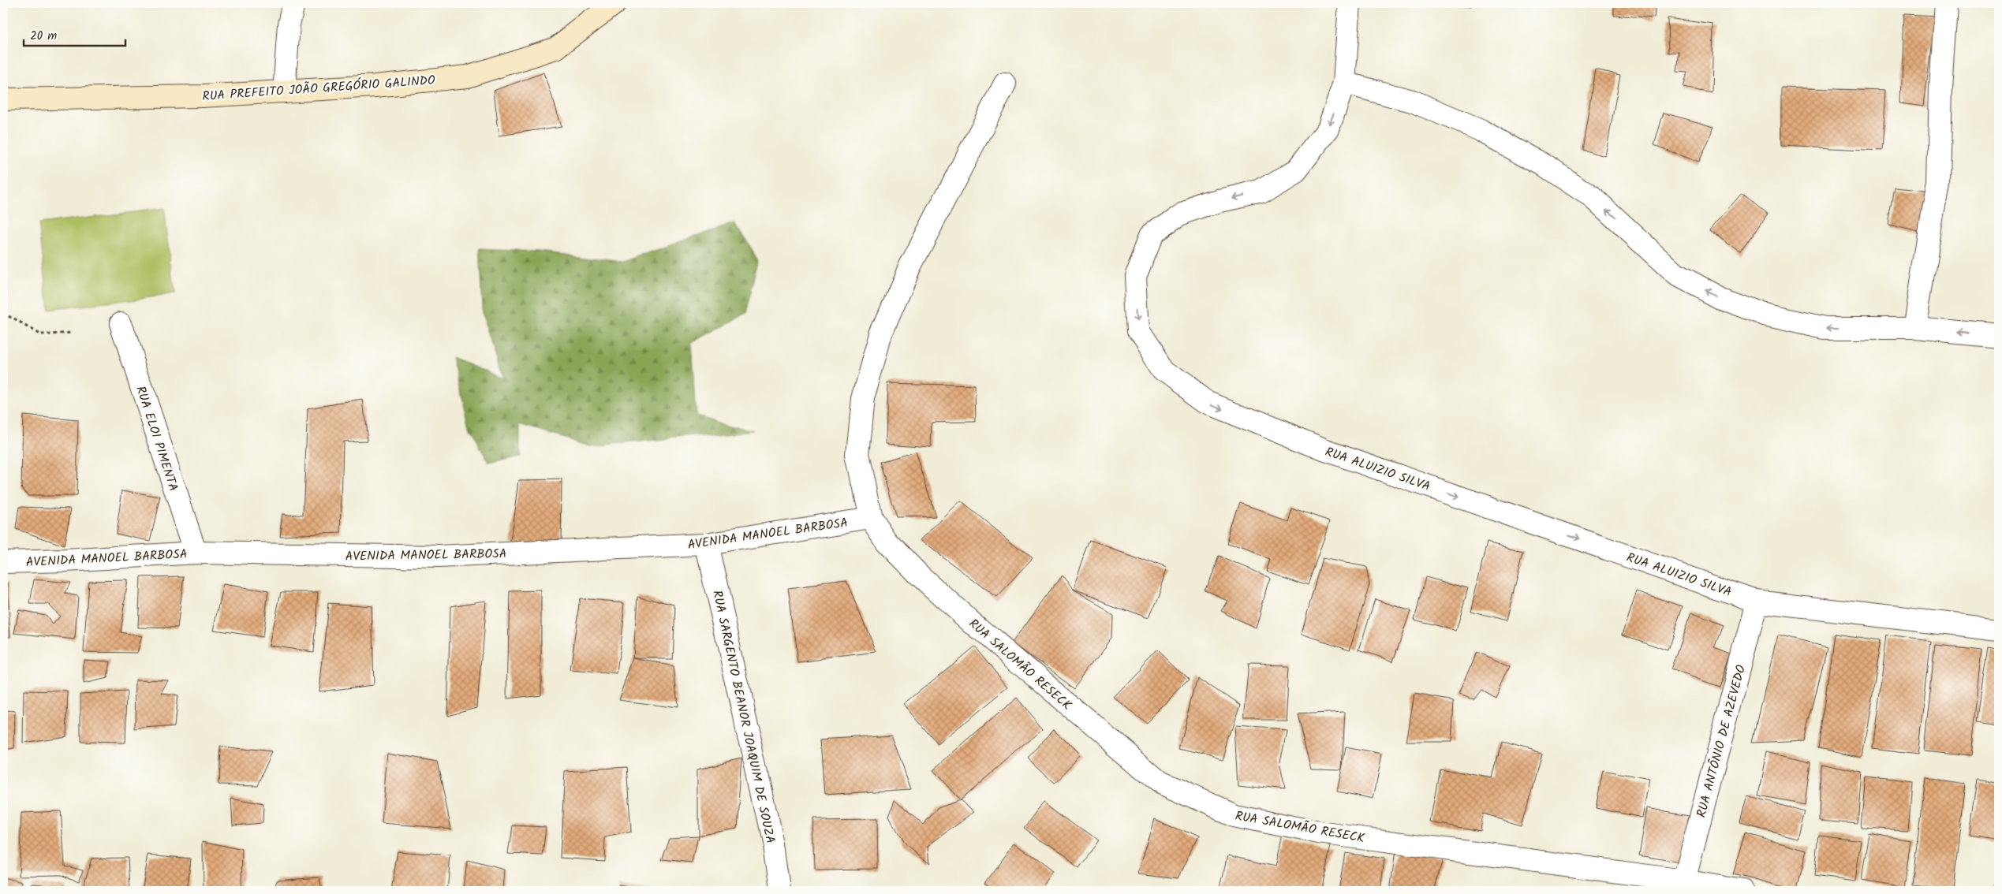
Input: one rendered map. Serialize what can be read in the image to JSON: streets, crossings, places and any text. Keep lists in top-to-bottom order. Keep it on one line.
{"streets":{"main road":["RUA PREFEITO JOÃO GREGÓRIO GALINDO"],"street":["RUA ELOI PIMENTA","RUA ALUIZIO SILVA","AVENIDA MANOEL BARBOSA","RUA SALOMÃO RESECK","RUA SARGENTO BEANOR JOAQUIM DE SOUZA","RUA ANTÔNIO DE AZEVEDO"]},"crossings":[["RUA ELOI PIMENTA","AVENIDA MANOEL BARBOSA"],["RUA ALUIZIO SILVA","RUA ANTÔNIO DE AZEVEDO"],["AVENIDA MANOEL BARBOSA","RUA SALOMÃO RESECK"],["AVENIDA MANOEL BARBOSA","RUA SARGENTO BEANOR JOAQUIM DE SOUZA"],["RUA SALOMÃO RESECK","RUA ANTÔNIO DE AZEVEDO"]],"scale_bar":"20 m"}
